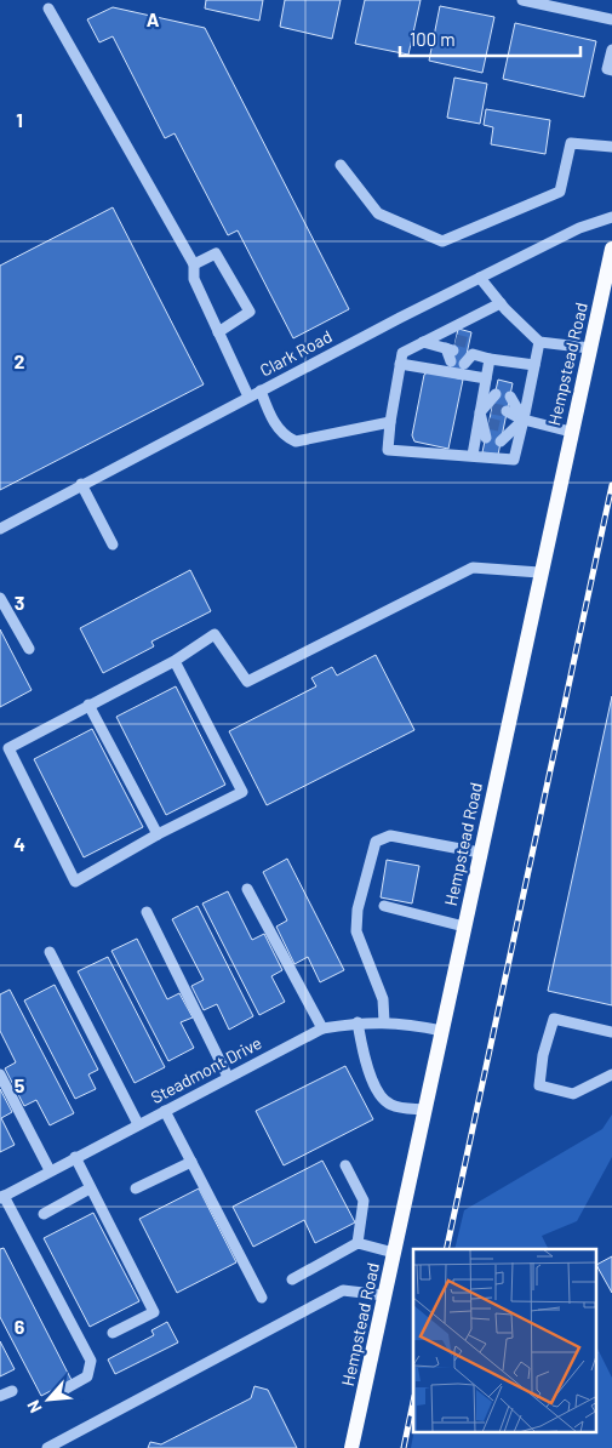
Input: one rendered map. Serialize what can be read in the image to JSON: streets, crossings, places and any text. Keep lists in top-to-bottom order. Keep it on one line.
{"streets":{"main road":["Hempstead Road"],"street":["Clark Road","Steadmont Drive"]},"crossings":[["Hempstead Road","Steadmont Drive"]],"scale_bar":"100 m","north":"bottom left","grid":{"columns":["A"],"rows":["1","2","3","4","5","6"]}}
